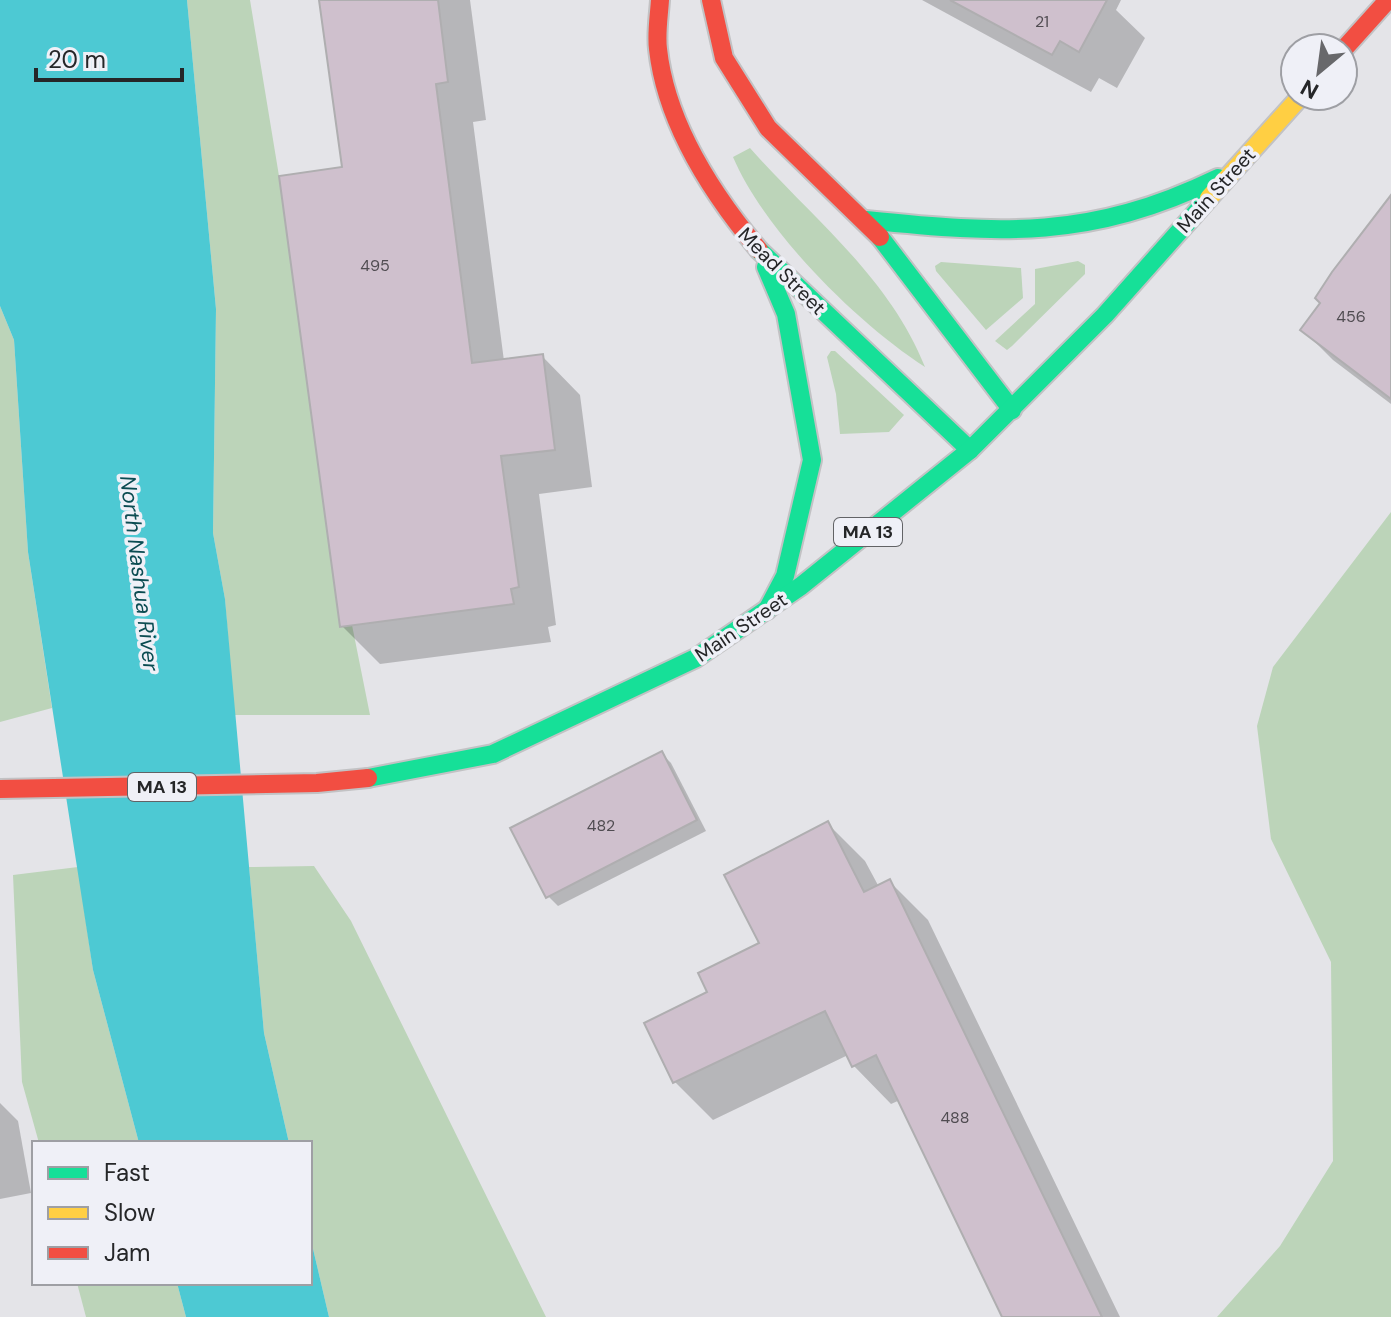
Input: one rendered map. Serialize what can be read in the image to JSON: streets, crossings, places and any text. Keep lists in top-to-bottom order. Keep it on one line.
{"streets":{"main road":["Main Street","Mead Street","MA 13"]},"crossings":[["Main Street","Mead Street"]],"water":["North Nashua River"],"house_numbers":["21","495","456","482","488"],"legend":["Fast","Slow","Jam"],"scale_bar":"20 m","north":"bottom left"}
